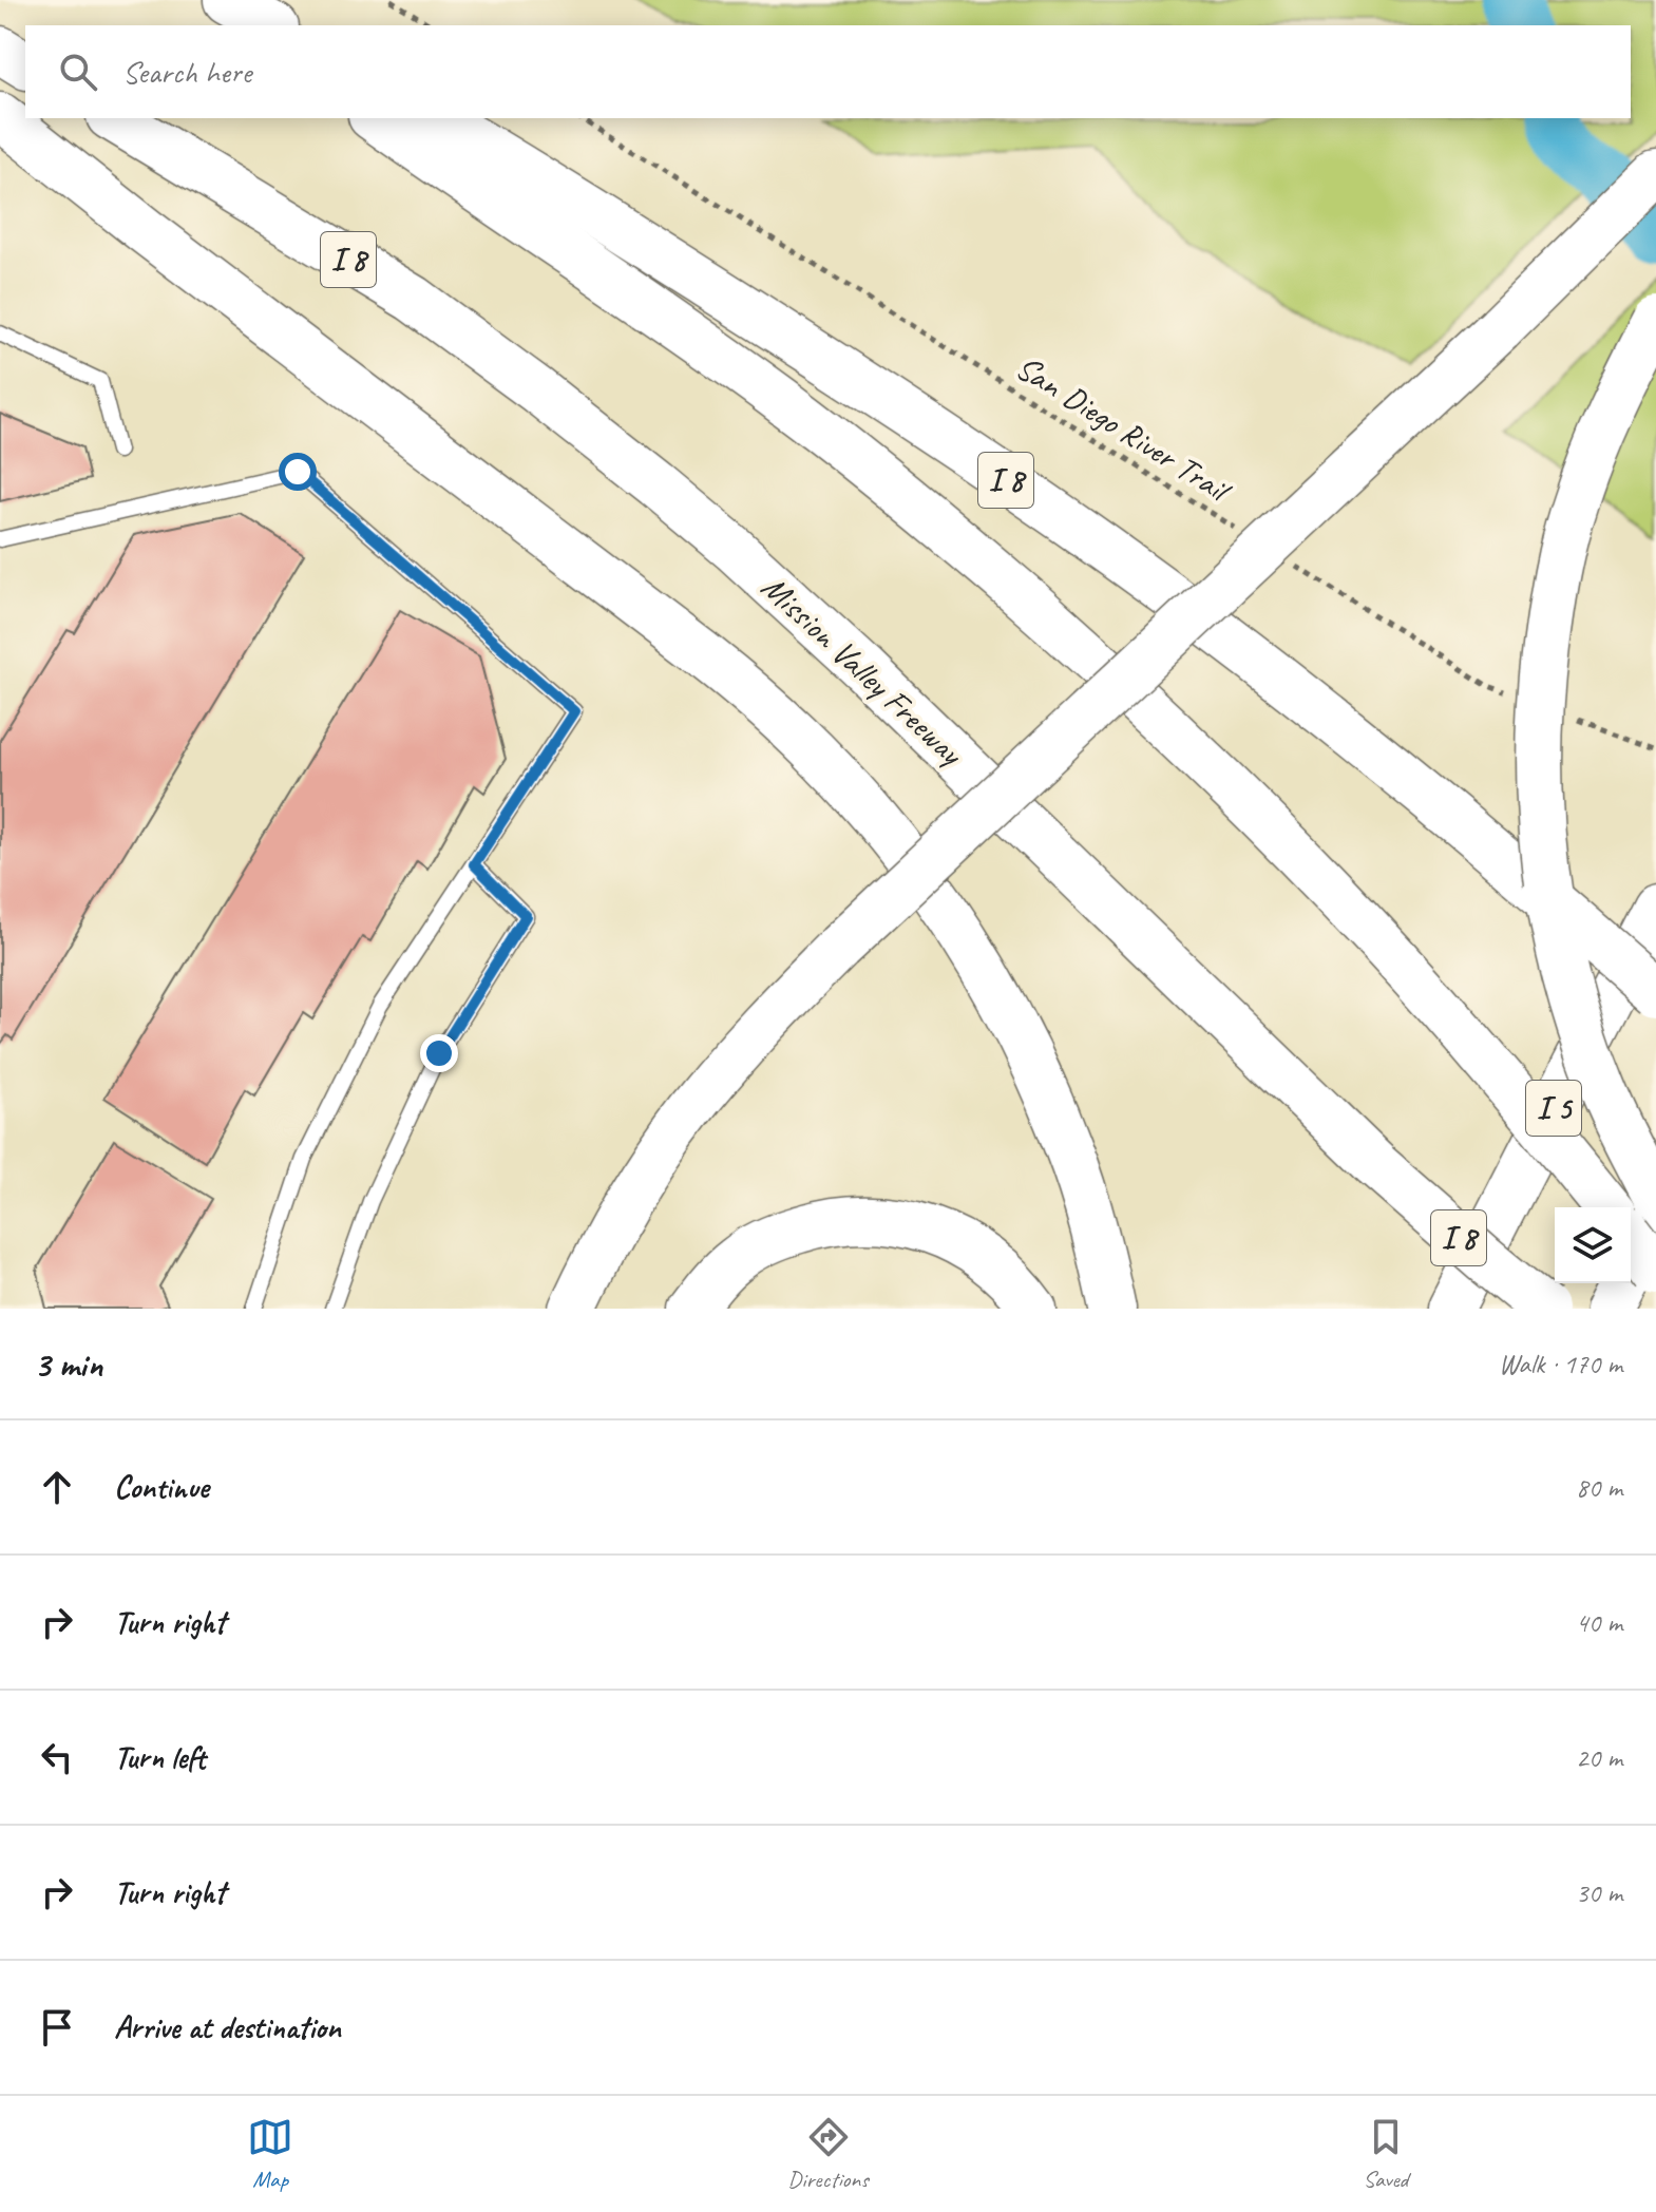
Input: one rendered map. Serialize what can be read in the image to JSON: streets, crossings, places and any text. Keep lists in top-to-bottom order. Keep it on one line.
{"streets":{"highway":["I 8","Mission Valley Freeway","I 5"],"path":["San Diego River Trail"]},"page":{"search":"Search here","heading":["3 min","Walk · 170 m"],"list":[["Continue","80 m"],["Turn right","40 m"],["Turn left","20 m"],["Turn right","30 m"],"Arrive at destination"],"nav":["Map","Directions","Saved"]}}
